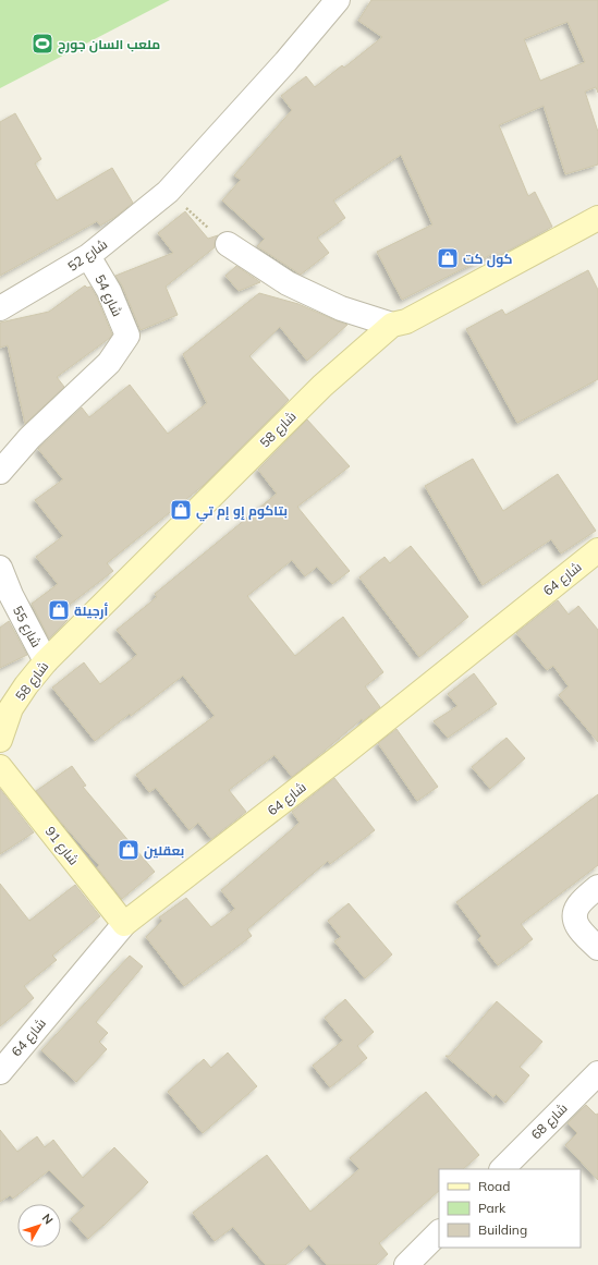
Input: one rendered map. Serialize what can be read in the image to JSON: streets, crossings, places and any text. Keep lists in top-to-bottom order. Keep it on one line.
{"streets":{"street":["شارع 52","شارع 54","شارع 58","شارع 64","شارع 55","شارع 91","شارع 68"]},"crossings":[["شارع 52","شارع 54"],["شارع 58","شارع 55"],["شارع 64","شارع 91"]],"places":{"sports":["ملعب السان جورج"],"shop":["كول كت","بتاكوم إو إم تي","أرجيلة","بعقلين"]},"legend":["Road","Park","Building"],"north":"top right"}
